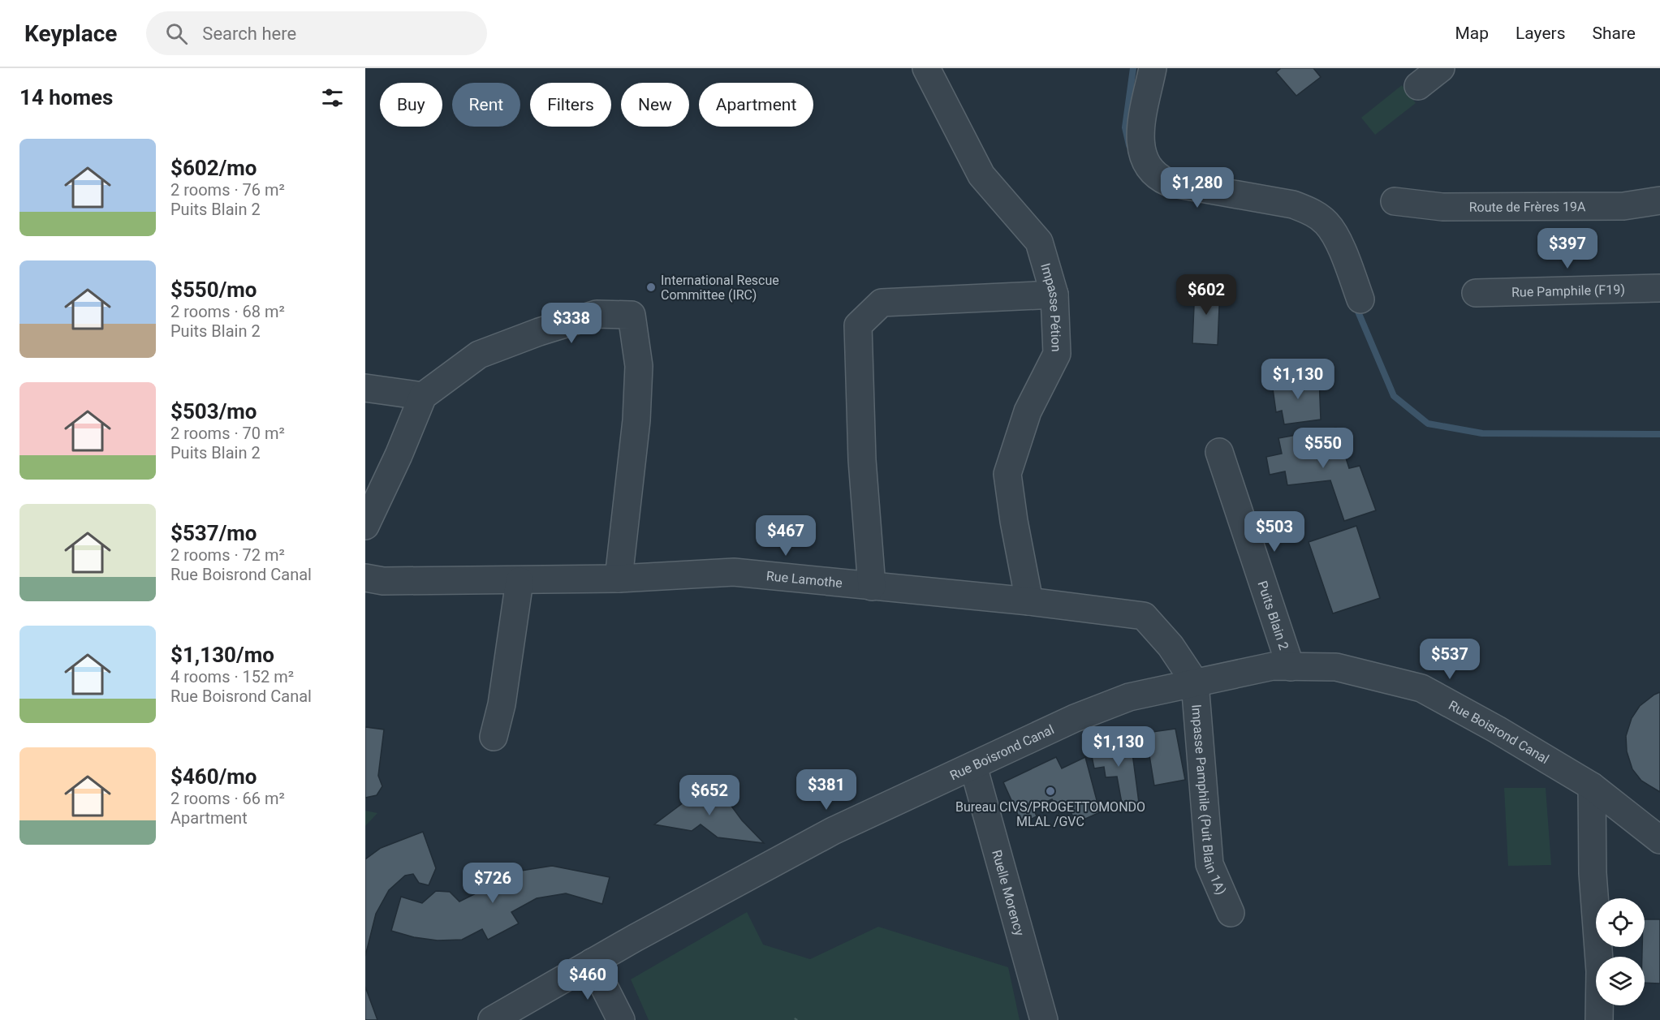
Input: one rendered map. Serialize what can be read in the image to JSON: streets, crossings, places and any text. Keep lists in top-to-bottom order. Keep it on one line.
{"streets":{"street":["Route de Frères 19A","Rue Pamphile (F19)","Impasse Pétion","Rue Lamothe","Puits Blain 2","Rue Boisrond Canal","Impasse Pamphile (Puit Blain 1A)","Ruelle Morency"]},"crossings":[["Impasse Pétion","Rue Lamothe"],["Rue Lamothe","Rue Boisrond Canal"],["Rue Lamothe","Impasse Pamphile (Puit Blain 1A)"],["Puits Blain 2","Rue Boisrond Canal"],["Rue Boisrond Canal","Impasse Pamphile (Puit Blain 1A)"],["Rue Boisrond Canal","Ruelle Morency"]],"places":["International Rescue Committee (IRC)","Bureau CIVS/PROGETTOMONDO MLAL /GVC"],"page":{"header":"Keyplace","search":"Search here","nav":["Map","Layers","Share"],"heading":"14 homes","chip":["Buy","Rent","Filters","New","Apartment"],"list":[{"name":"$602/mo","note":"2 rooms · 76 m² · Puits Blain 2"},{"name":"$550/mo","note":"2 rooms · 68 m² · Puits Blain 2"},{"name":"$503/mo","note":"2 rooms · 70 m² · Puits Blain 2"},{"name":"$537/mo","note":"2 rooms · 72 m² · Rue Boisrond Canal"},{"name":"$1,130/mo","note":"4 rooms · 152 m² · Rue Boisrond Canal"},{"name":"$460/mo","note":"2 rooms · 66 m² · Apartment"}],"price":["$1,280","$397","$602","$338","$1,130","$550","$503","$467","$537","$1,130","$381","$652","$726","$460"]}}
